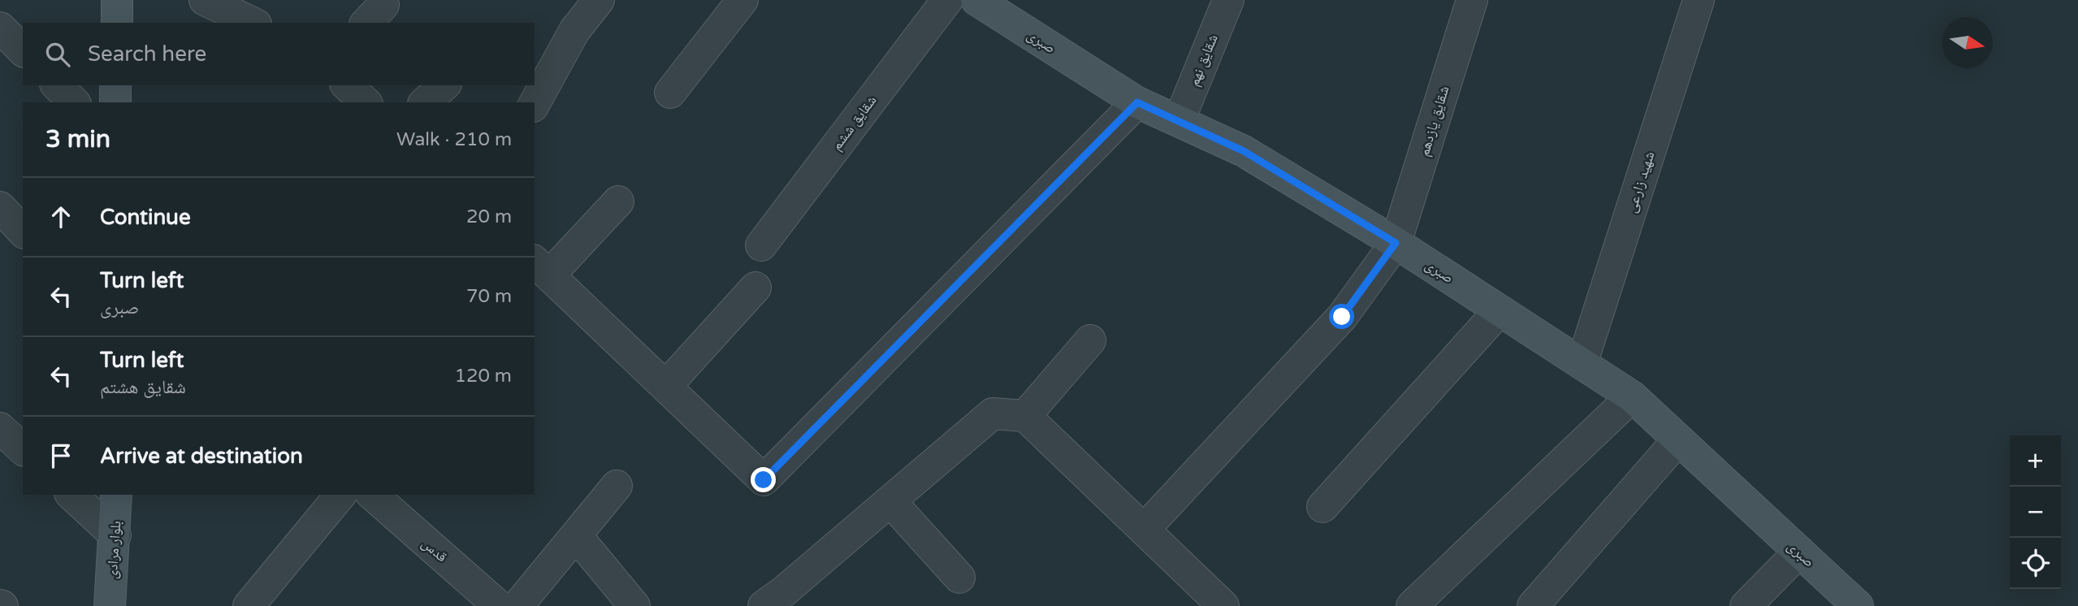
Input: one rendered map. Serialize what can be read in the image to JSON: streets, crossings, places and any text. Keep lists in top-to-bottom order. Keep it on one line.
{"streets":{"street":["صبری","شقایق نهم","شقایق یازدهم","شقایق ششم","شهید زارعی","بلوار مرادی","قدس"]},"crossings":[["صبری","شقایق نهم"],["صبری","شقایق یازدهم"],["صبری","شهید زارعی"]],"north":"right","page":{"search":"Search here","heading":["3 min","Walk · 210 m"],"list":[["Continue","20 m"],["Turn left","صبری","70 m"],["Turn left","شقایق هشتم","120 m"],"Arrive at destination"],"map_buttons":["+","−"]}}
